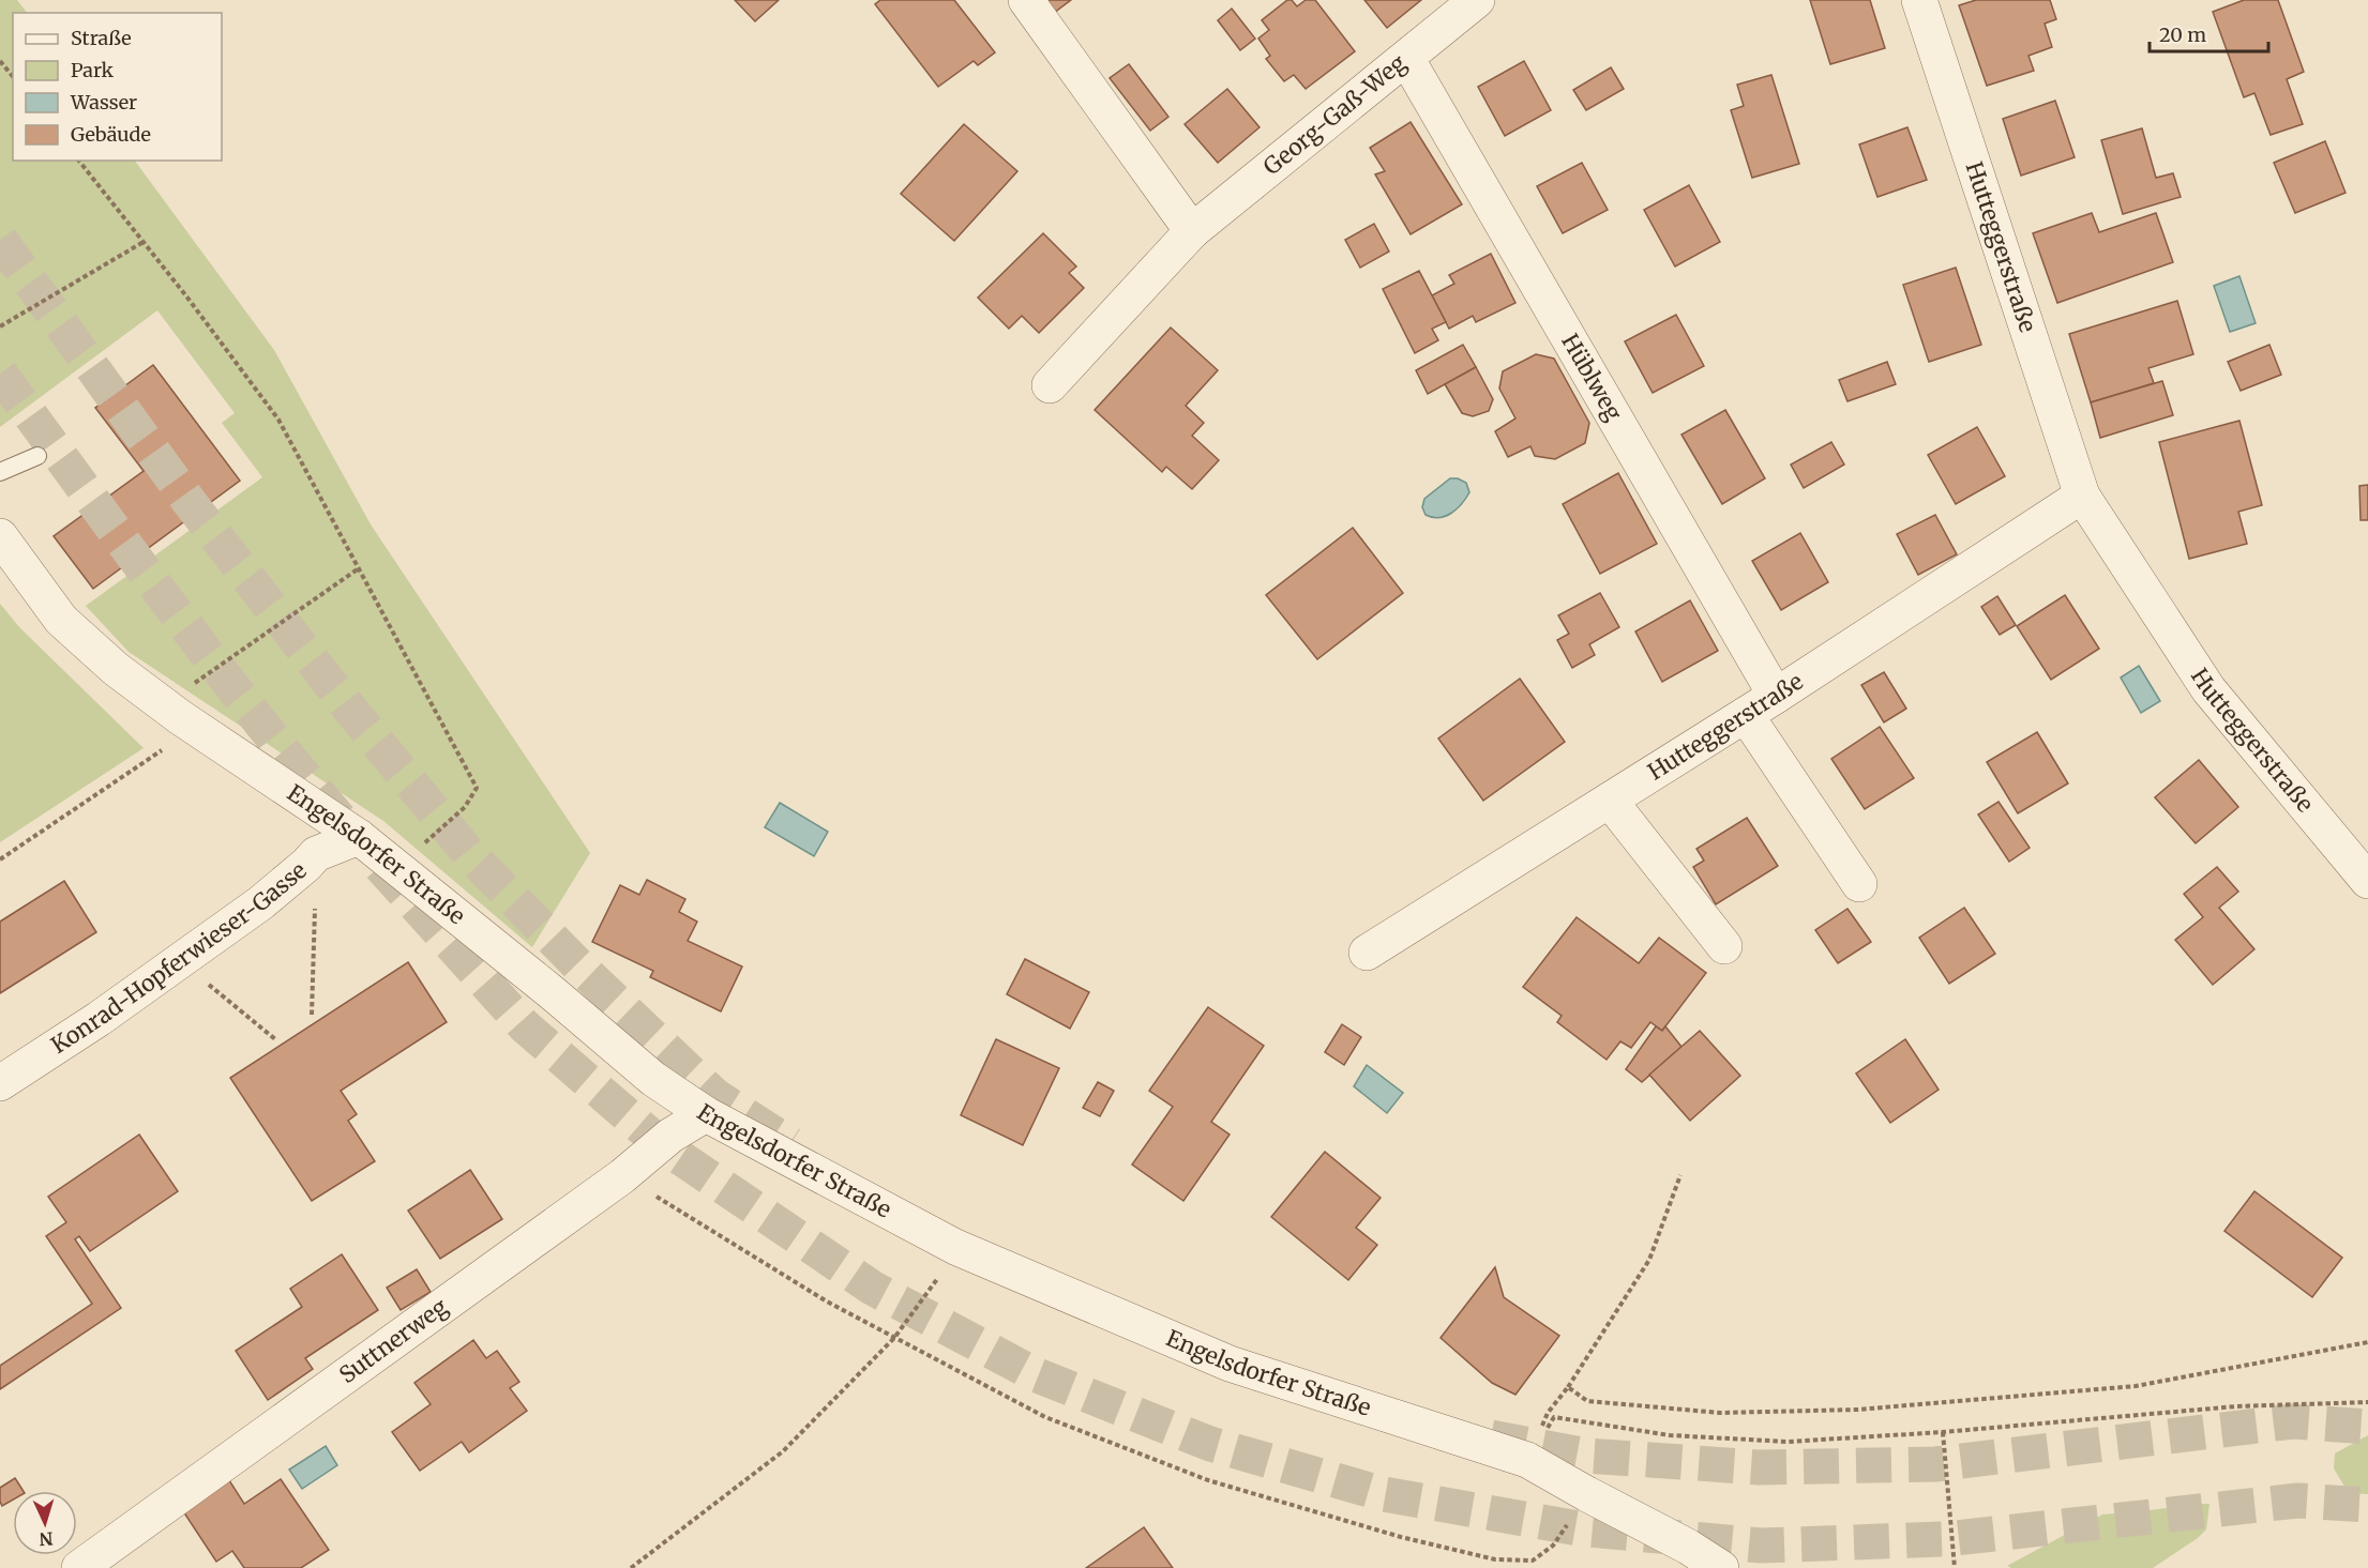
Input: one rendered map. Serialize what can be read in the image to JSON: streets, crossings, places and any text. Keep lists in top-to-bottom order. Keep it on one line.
{"streets":{"street":["Georg-Gaß-Weg","Hutteggerstraße","Hüblweg","Engelsdorfer Straße","Konrad-Hopferwieser-Gasse","Suttnerweg"]},"crossings":[["Georg-Gaß-Weg","Hüblweg"],["Hutteggerstraße","Hüblweg"],["Engelsdorfer Straße","Konrad-Hopferwieser-Gasse"],["Engelsdorfer Straße","Suttnerweg"]],"legend":["Straße","Park","Wasser","Gebäude"],"scale_bar":"20 m","north":"bottom"}
